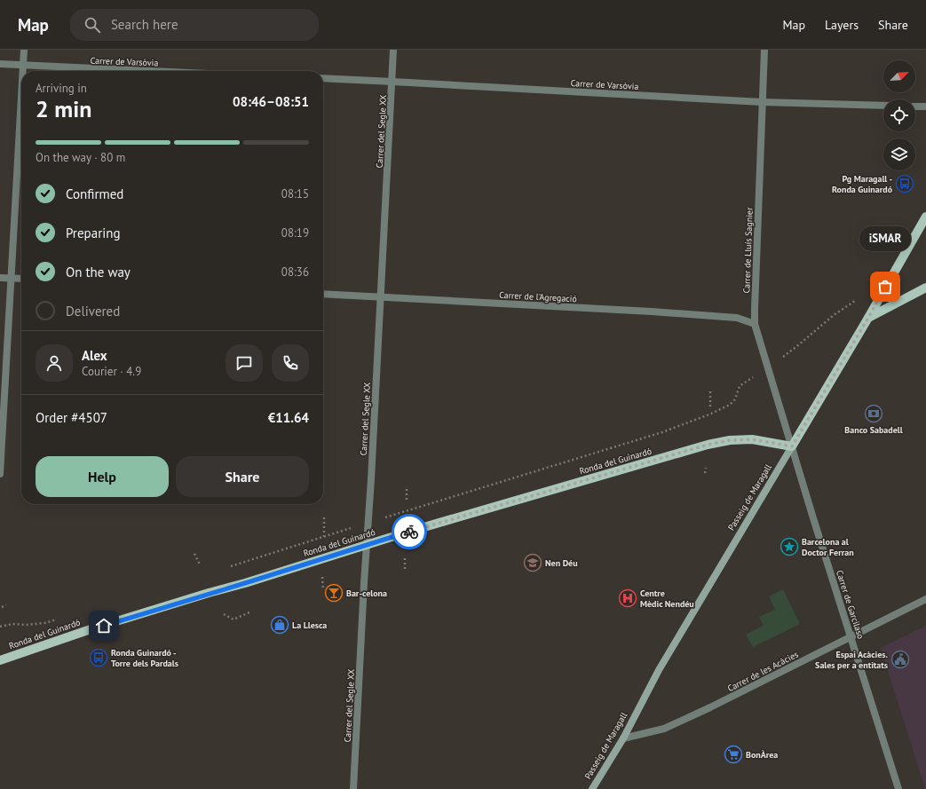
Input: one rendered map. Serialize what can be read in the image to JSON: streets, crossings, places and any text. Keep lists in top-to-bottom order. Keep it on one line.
{"streets":{"main road":["Ronda del Guinardó","Passeig de Maragall"],"street":["Carrer de Varsòvia","Carrer del Segle XX","Carrer de Lluís Sagnier","Carrer de l'Agregació","Carrer de Garcilaso","Carrer de les Acàcies"]},"crossings":[["Carrer de Varsòvia","Carrer del Segle XX"],["Carrer de Varsòvia","Carrer de Lluís Sagnier"],["Carrer del Segle XX","Carrer de l'Agregació"],["Carrer del Segle XX","Ronda del Guinardó"],["Carrer de Lluís Sagnier","Carrer de l'Agregació"],["Carrer de Lluís Sagnier","Ronda del Guinardó"],["Carrer de Lluís Sagnier","Passeig de Maragall"],["Carrer de Lluís Sagnier","Carrer de Garcilaso"],["Ronda del Guinardó","Passeig de Maragall"],["Ronda del Guinardó","Carrer de Garcilaso"],["Passeig de Maragall","Carrer de Garcilaso"],["Passeig de Maragall","Carrer de les Acàcies"],["Carrer de Garcilaso","Carrer de les Acàcies"]],"places":{"bus stop":["Pg Maragall - Ronda Guinardó","Ronda Guinardó - Torre dels Pardals"],"other":["iSMAR"],"bank":["Banco Sabadell"],"place":["Barcelona al Doctor Ferran"],"school or university":["Nen Déu"],"bar":["Bar-celona"],"hospital":["Centre Mèdic Nendéu"],"shop":["La Llesca"],"public building":["Espai Acàcies. Sales per a entitats"],"supermarket":["BonÀrea"]},"north":"top right","page":{"header":"Map","search":"Search here","nav":["Map","Layers","Share"],"heading":["2 min","Arriving in","08:46–08:51"],"panel":["Alex","Courier · 4.9","Order #4507","€11.64"],"bar":"On the way · 80 m","list":[["Confirmed","08:15"],["Preparing","08:19"],["On the way","08:36"],"Delivered"],"bubble":"iSMAR","buttons":["Help","Share"]}}
